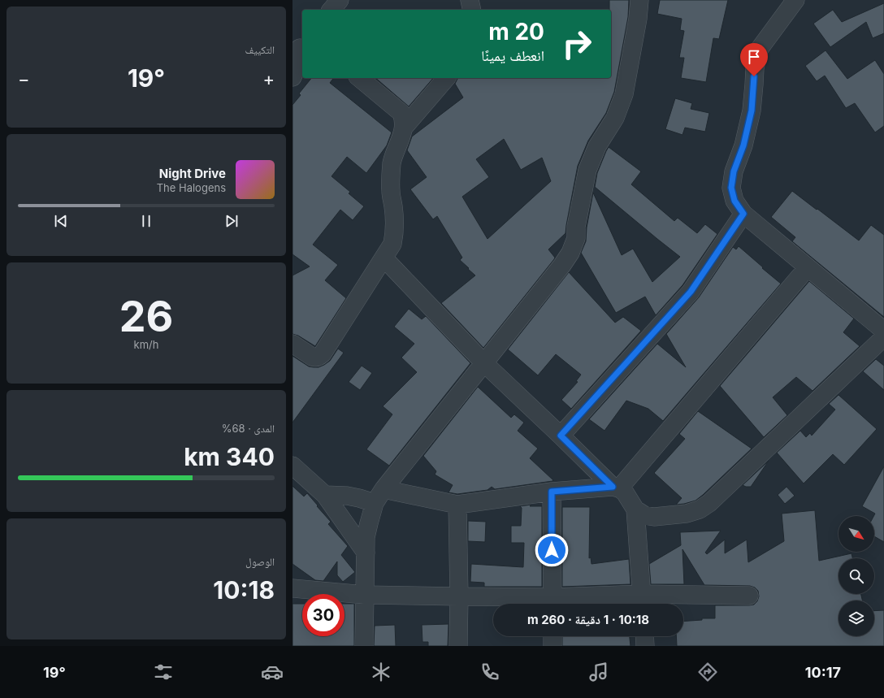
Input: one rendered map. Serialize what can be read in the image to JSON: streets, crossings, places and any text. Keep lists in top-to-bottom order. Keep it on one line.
{"north":"bottom right","page":{"tile":["التكييف",["26","km/h"],["المدى · 68%","340 km"],["الوصول","10:18"]],"turn":["20 m","انعطف يمينًا"],"heat":["−","19°","+"],"song":["Night Drive","The Halogens"],"limit":"30","trip":"10:18 · 1 دقيقة · 260 m","tabs":["10:17","19°"]}}
